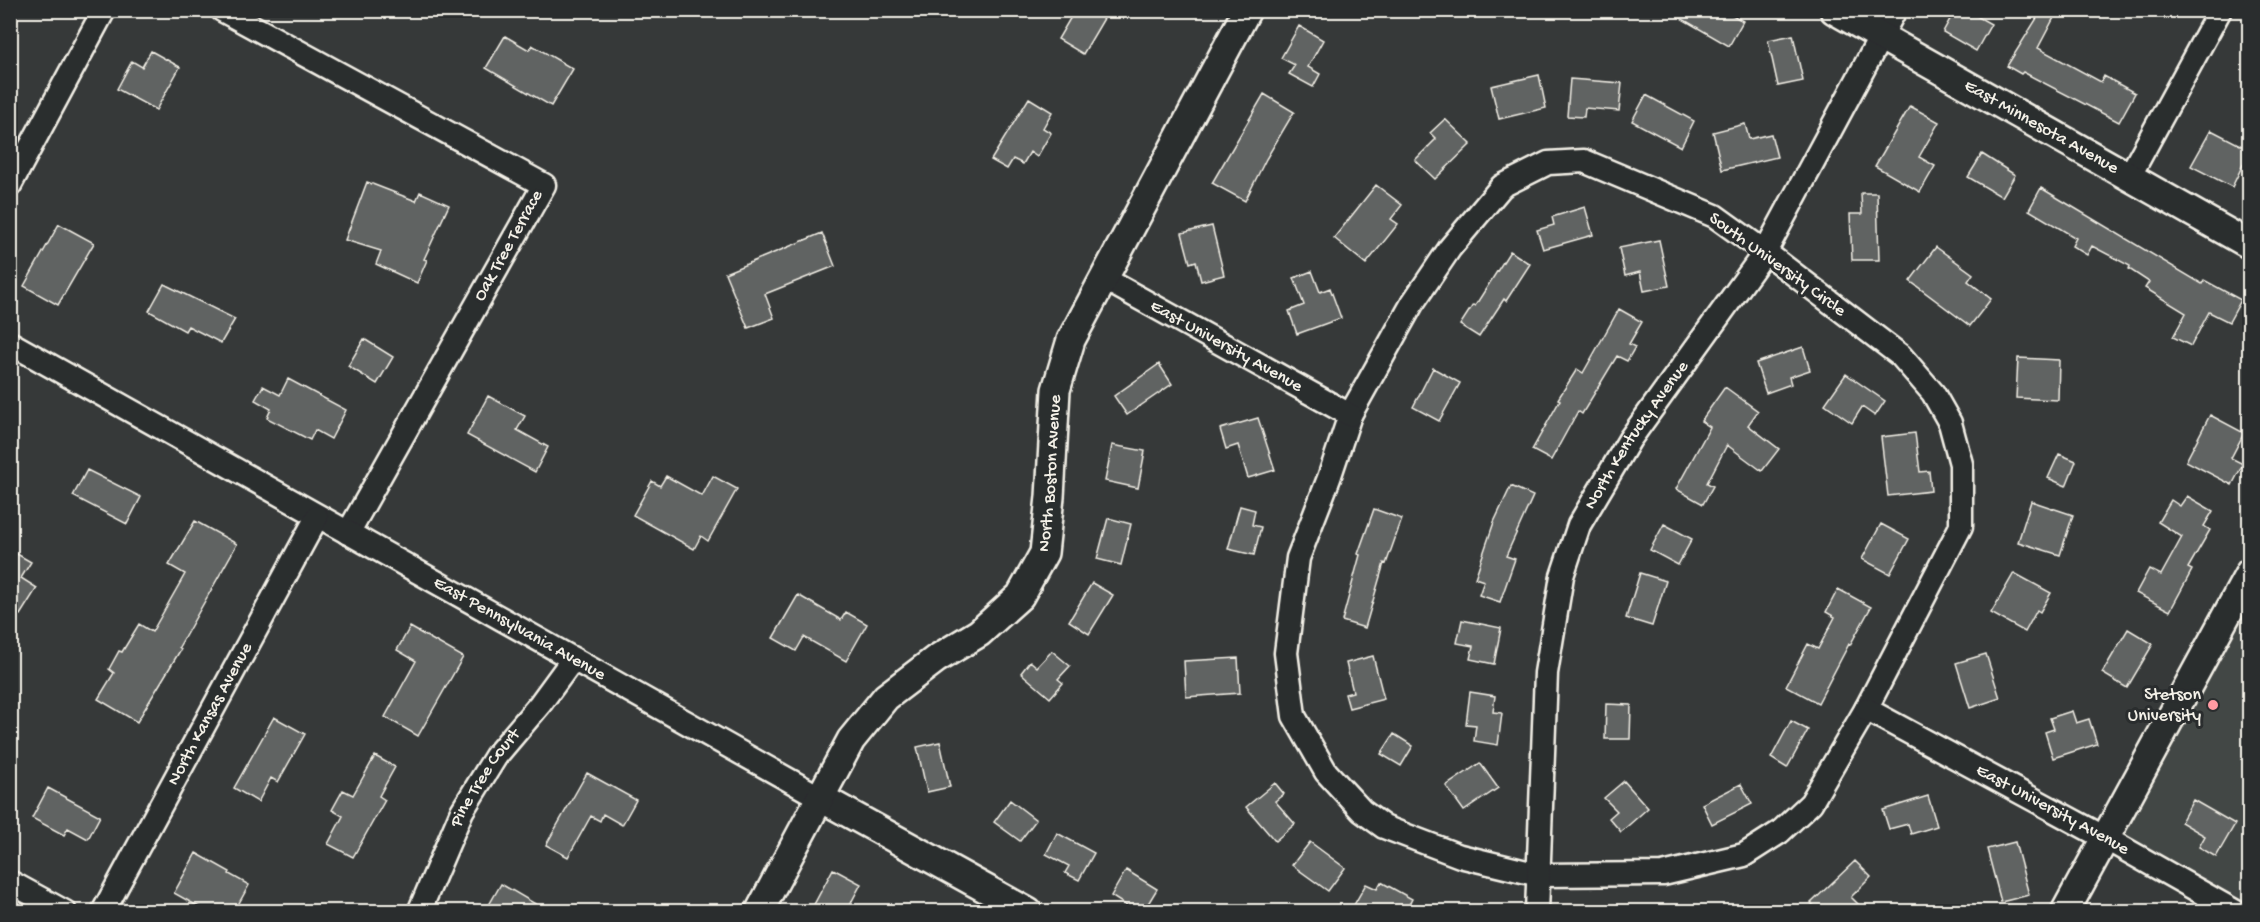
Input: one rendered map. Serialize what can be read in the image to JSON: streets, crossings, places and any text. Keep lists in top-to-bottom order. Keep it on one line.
{"streets":{"street":["East Minnesota Avenue","Oak Tree Terrace","South University Circle","East University Avenue","North Kentucky Avenue","North Boston Avenue","East Pennsylvania Avenue","North Kansas Avenue","Pine Tree Court"]},"crossings":[["East Minnesota Avenue","North Kentucky Avenue"],["Oak Tree Terrace","East Pennsylvania Avenue"],["South University Circle","East University Avenue"],["South University Circle","North Kentucky Avenue"],["East University Avenue","North Boston Avenue"],["North Boston Avenue","East Pennsylvania Avenue"],["East Pennsylvania Avenue","North Kansas Avenue"],["East Pennsylvania Avenue","Pine Tree Court"]],"places":["Stetson University"]}
